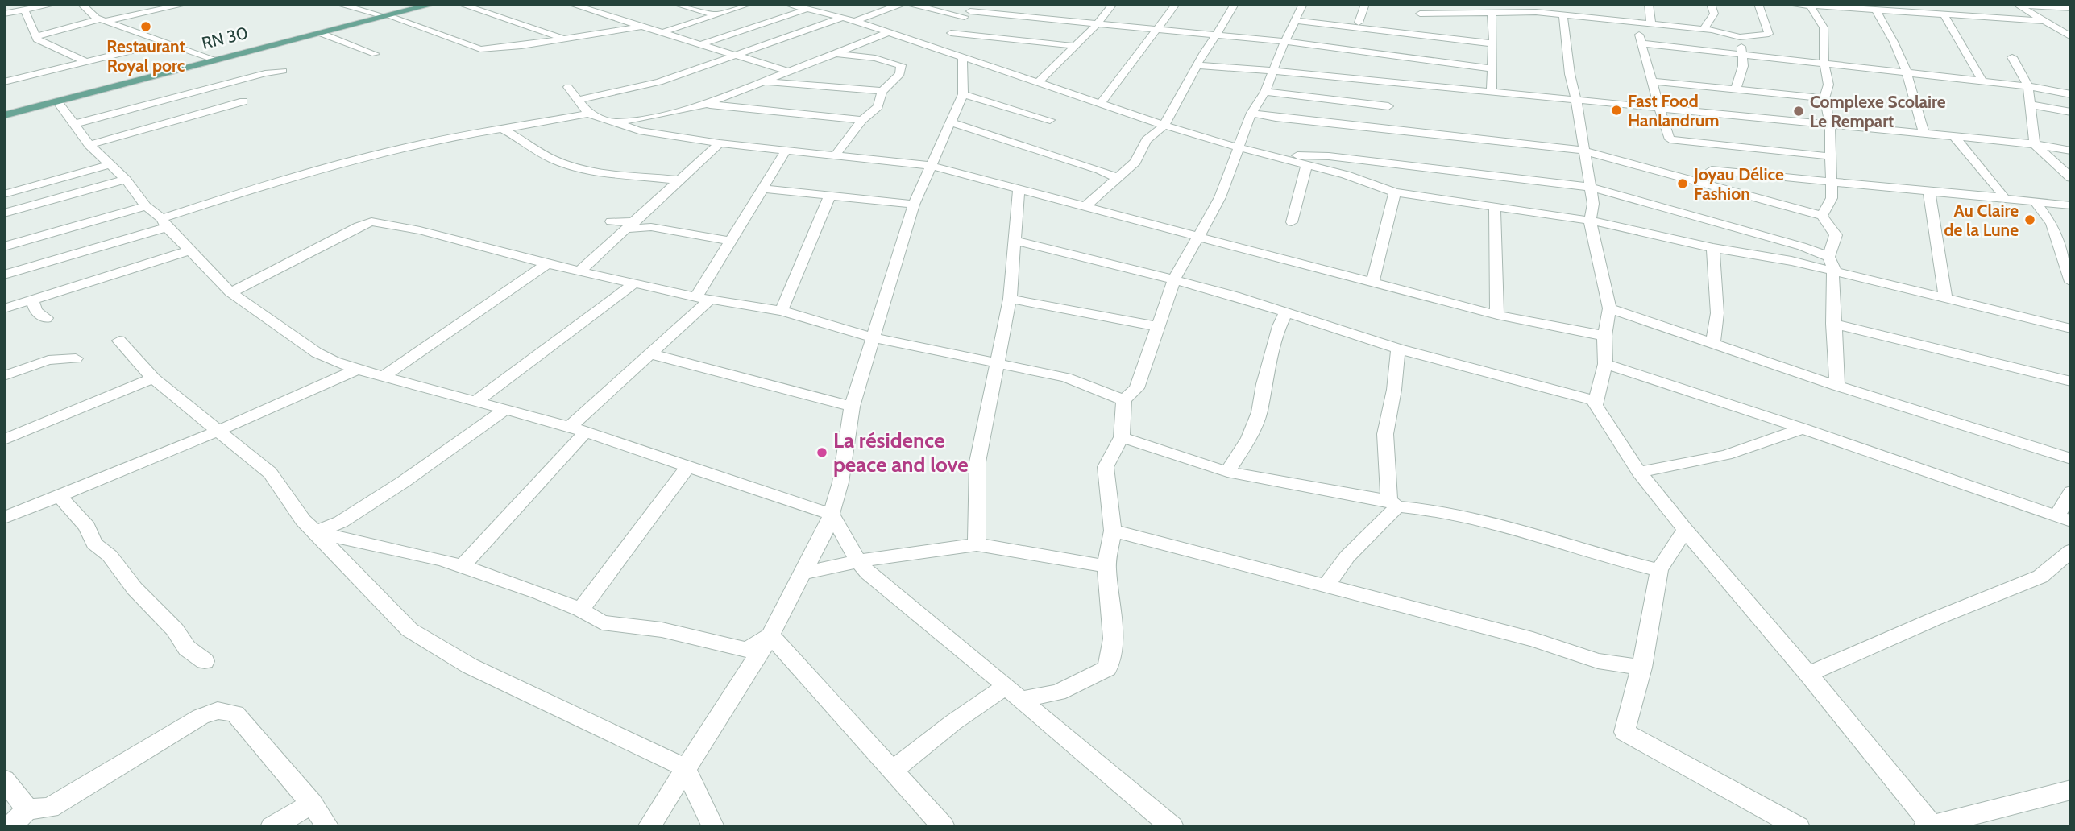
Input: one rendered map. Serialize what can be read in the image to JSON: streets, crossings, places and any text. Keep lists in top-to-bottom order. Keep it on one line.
{"streets":{"main road":["RN 30"]},"places":["Restaurant Royal porc","Fast Food Hanlandrum","Complexe Scolaire Le Rempart","Joyau Délice Fashion","Au Claire de la Lune","La résidence peace and love"]}
